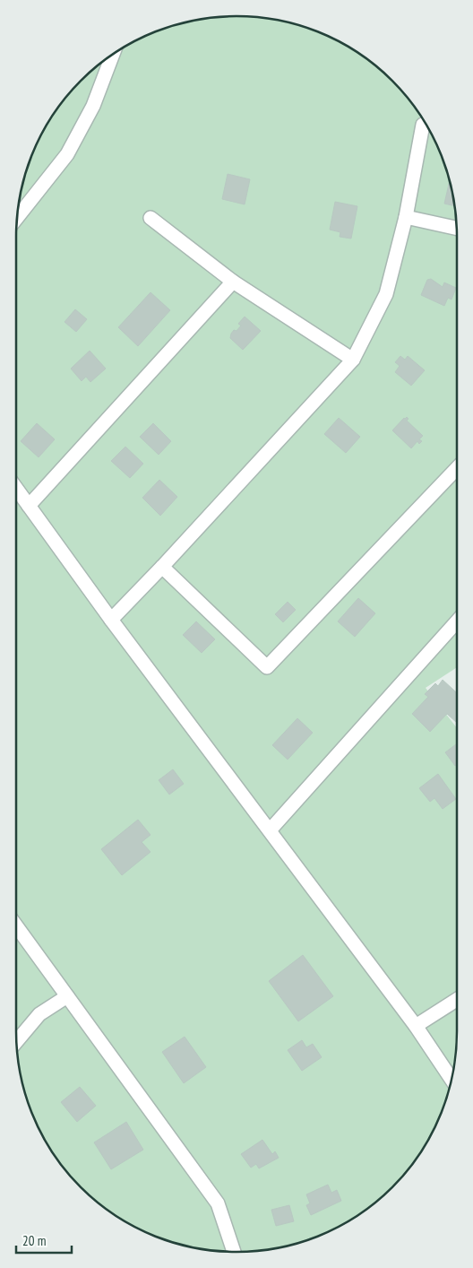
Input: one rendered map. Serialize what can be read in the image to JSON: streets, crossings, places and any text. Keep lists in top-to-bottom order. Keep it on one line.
{"scale_bar":"20 m"}
